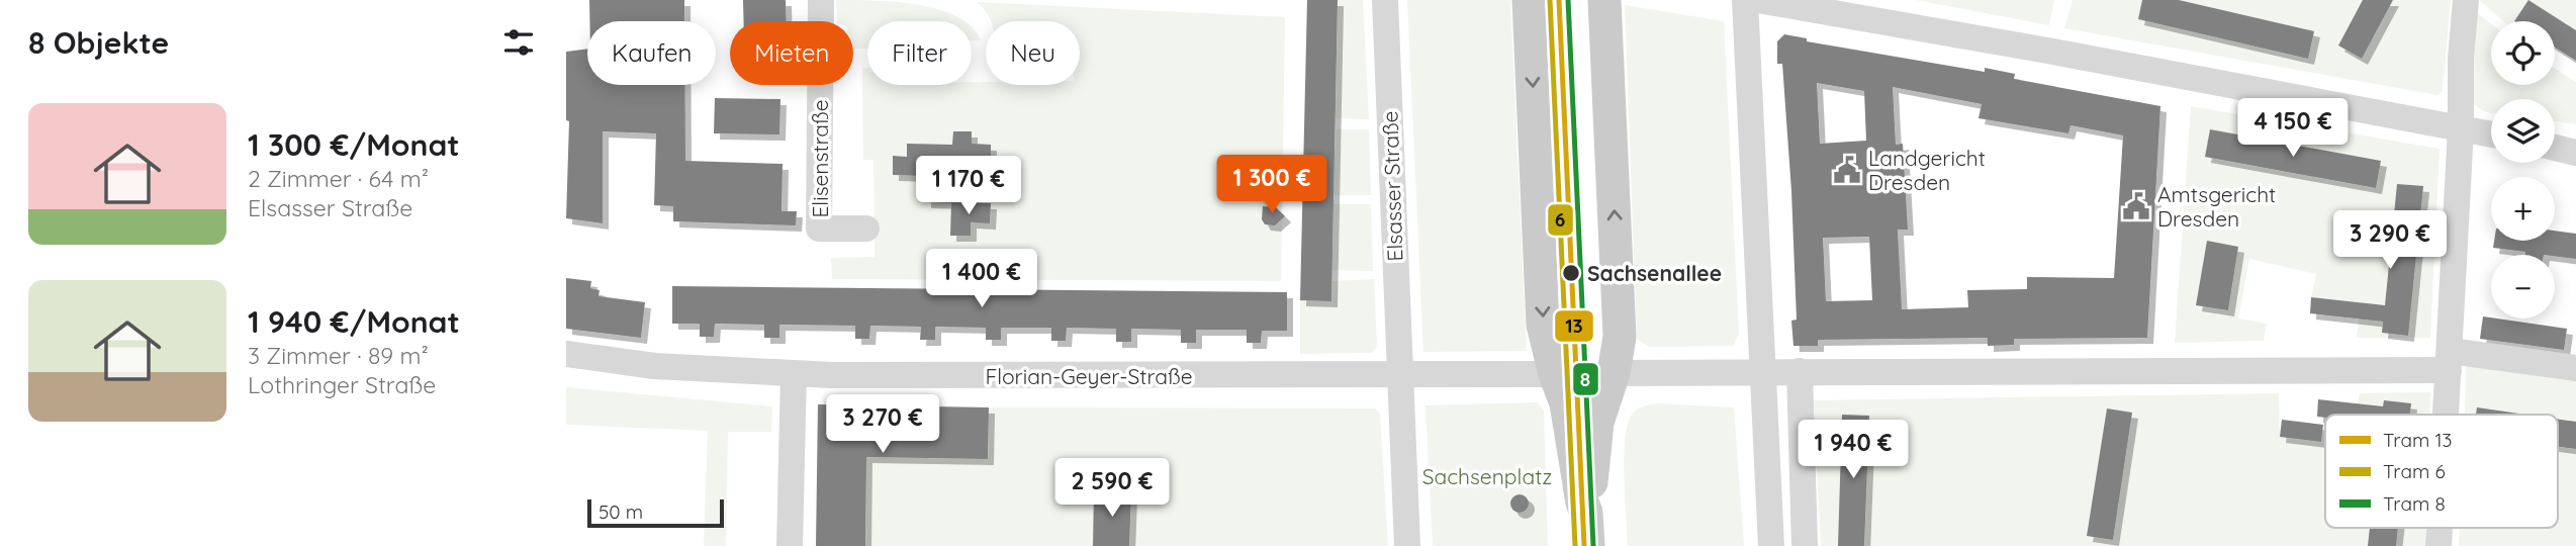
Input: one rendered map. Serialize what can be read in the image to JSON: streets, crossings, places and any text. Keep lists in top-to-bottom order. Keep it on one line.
{"streets":{"street":["Elisenstraße","Elsasser Straße","Florian-Geyer-Straße"]},"crossings":[["Elsasser Straße","Florian-Geyer-Straße"]],"parks":["Sachsenplatz"],"places":{"public building":["Landgericht Dresden","Amtsgericht Dresden"],"other":["Sachsenallee"]},"lines":["tram line 13","tram line 6","tram line 8"],"legend":["Tram 13","Tram 6","Tram 8"],"scale_bar":"50 m","page":{"heading":"8 Objekte","map_buttons":["+","−"],"chip":["Kaufen","Mieten","Filter","Neu"],"list":[{"name":"1 300 €/Monat","note":"2 Zimmer · 64 m² · Elsasser Straße"},{"name":"1 940 €/Monat","note":"3 Zimmer · 89 m² · Lothringer Straße"}],"price":["4 150 €","1 300 €","1 170 €","3 290 €","1 400 €","3 270 €","1 940 €","2 590 €"],"scale":"50 m"}}
